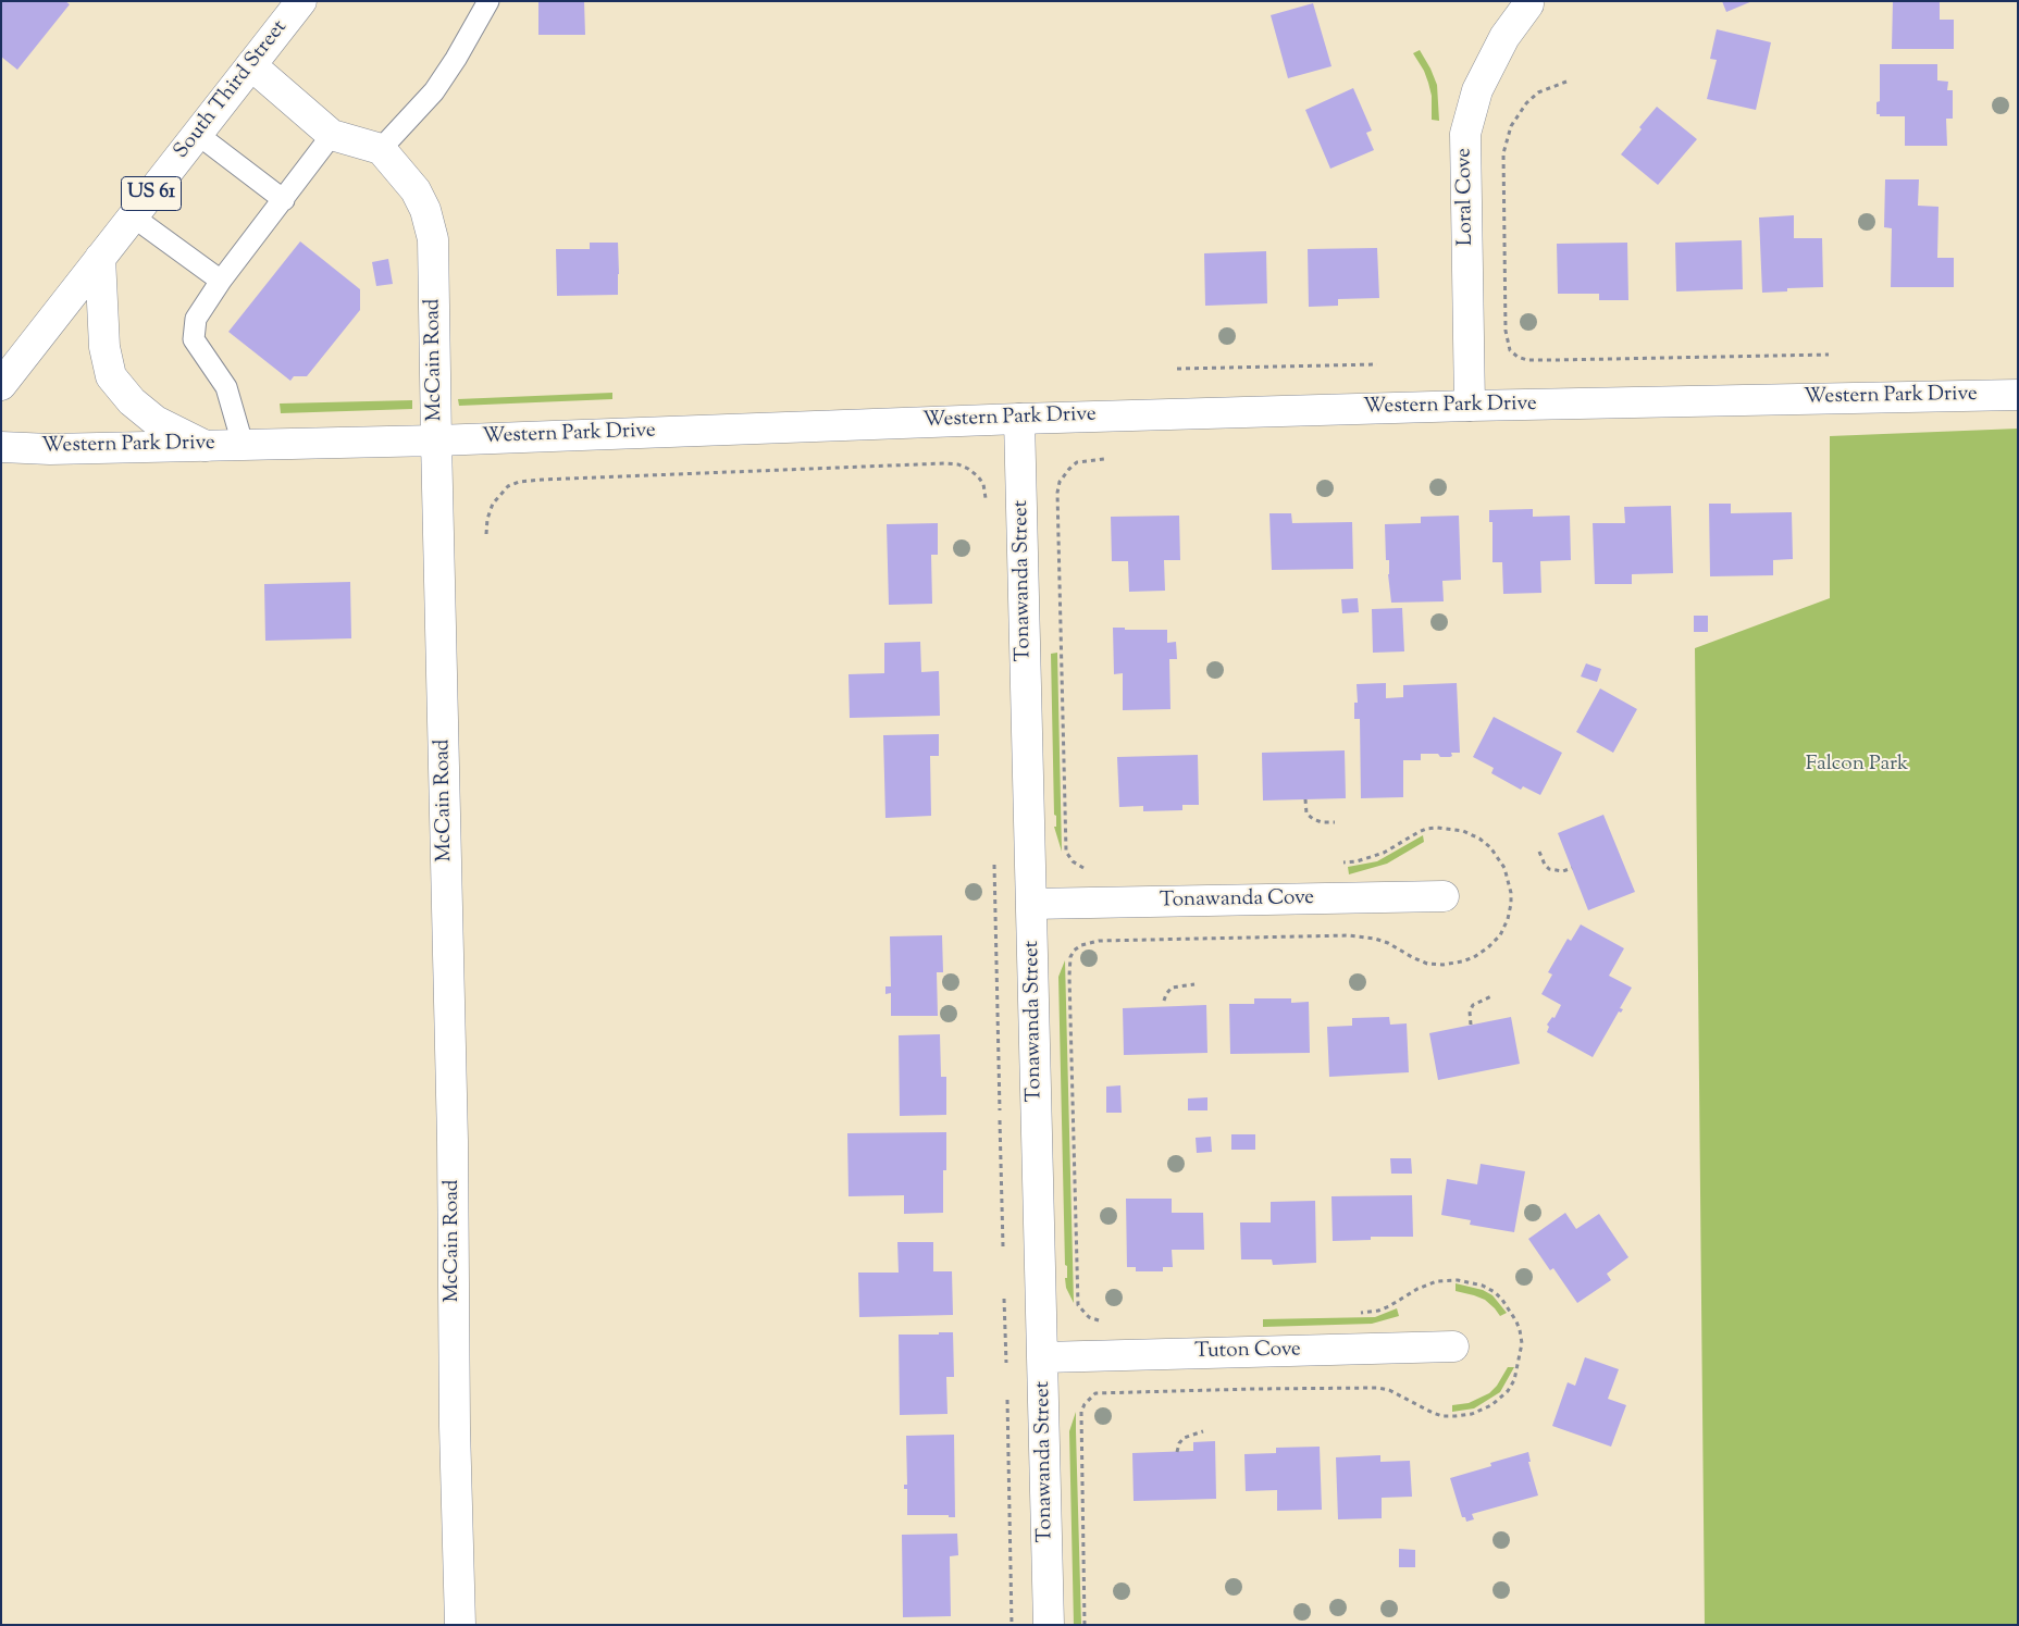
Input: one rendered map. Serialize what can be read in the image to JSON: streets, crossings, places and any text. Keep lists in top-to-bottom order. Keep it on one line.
{"streets":{"main road":["South Third Street","US 61","Loral Cove","McCain Road","Western Park Drive","Tonawanda Street","Tonawanda Cove","Tuton Cove"]},"crossings":[["Loral Cove","Western Park Drive"],["McCain Road","Western Park Drive"],["Western Park Drive","Tonawanda Street"],["Tonawanda Street","Tonawanda Cove"],["Tonawanda Street","Tuton Cove"]],"parks":["Falcon Park"]}
